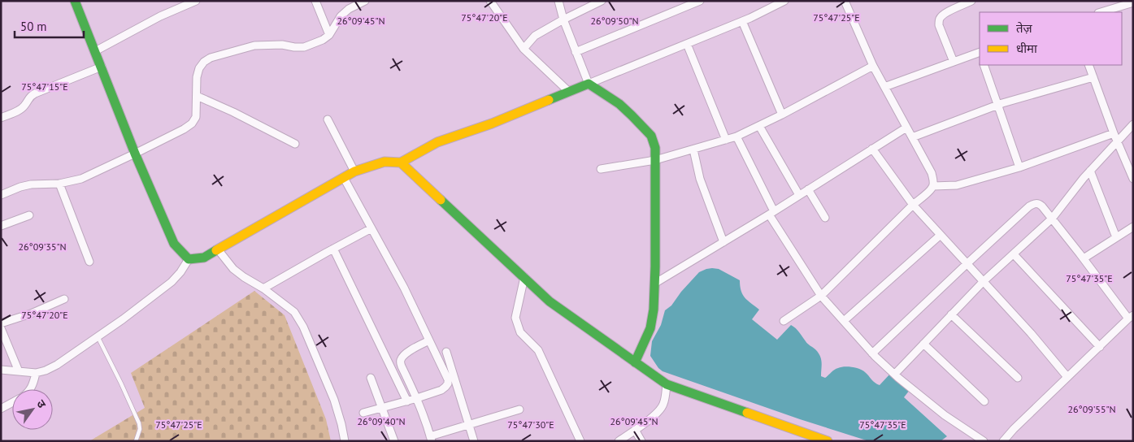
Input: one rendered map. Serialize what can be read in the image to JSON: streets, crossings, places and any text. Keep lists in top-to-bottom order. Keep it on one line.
{"legend":["तेज़","धीमा"],"scale_bar":"50 m","north":"top right","coordinates":["75°47'20\"E","75°47'25\"E","26°09'45\"N","26°09'50\"N","75°47'15\"E","26°09'35\"N","75°47'35\"E","26°09'55\"N","26°09'40\"N","75°47'30\"E"]}
